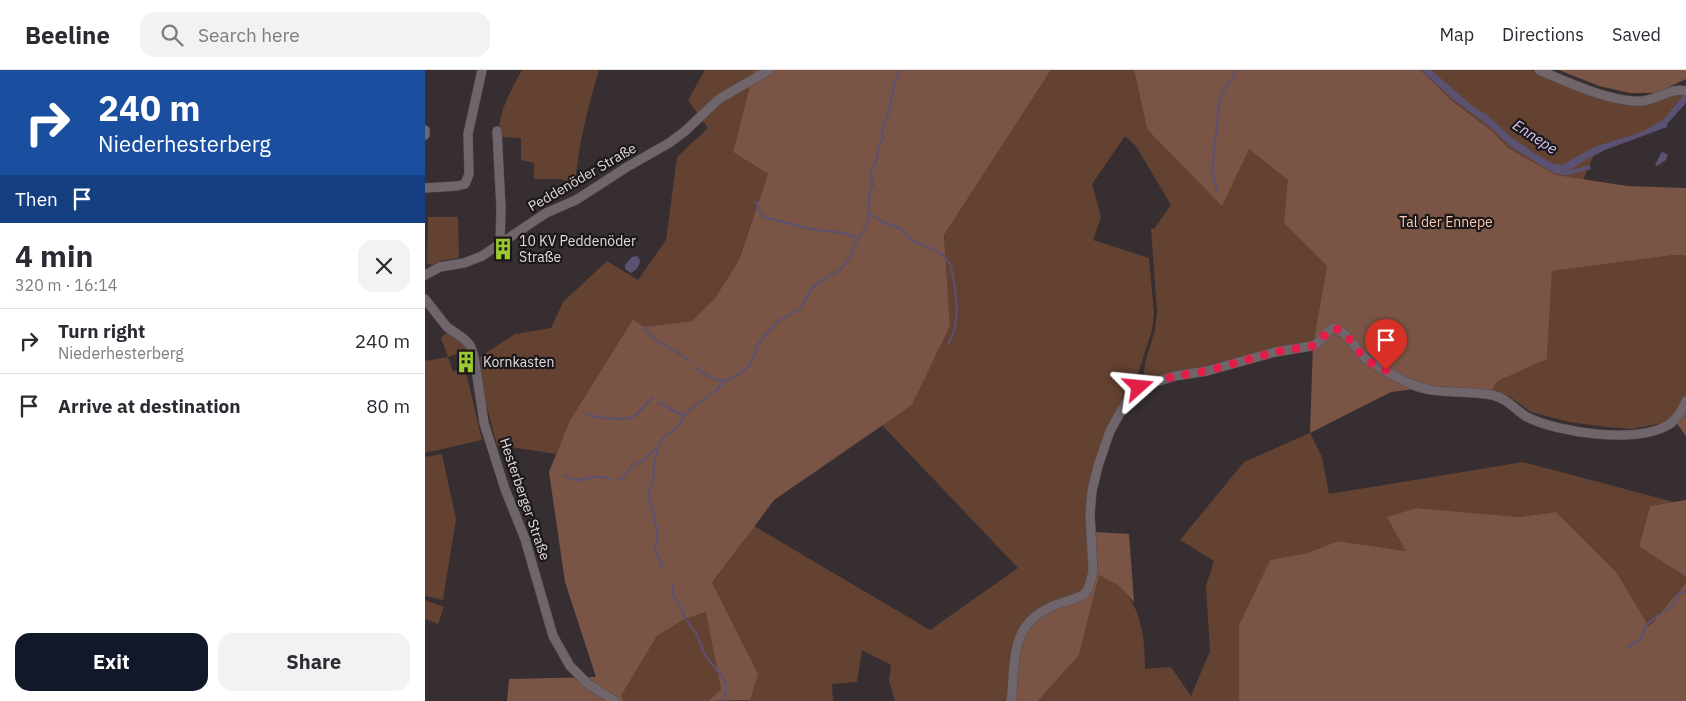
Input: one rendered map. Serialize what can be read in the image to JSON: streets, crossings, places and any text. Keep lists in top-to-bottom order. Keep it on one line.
{"streets":{"street":["Peddenöder Straße","Hesterberger Straße"]},"water":["Ennepe"],"parks":["Tal der Ennepe"],"places":{"building":["10 KV Peddenöder Straße","Kornkasten"]},"page":{"header":"Beeline","search":"Search here","nav":["Map","Directions","Saved"],"turn":["240 m","Niederhesterberg"],"then":"Then","heading":["4 min","320 m · 16:14"],"list":[{"name":"Turn right","note":"Niederhesterberg","value":"240 m"},{"name":"Arrive at destination","value":"80 m"}],"buttons":["Exit","Share"]}}
